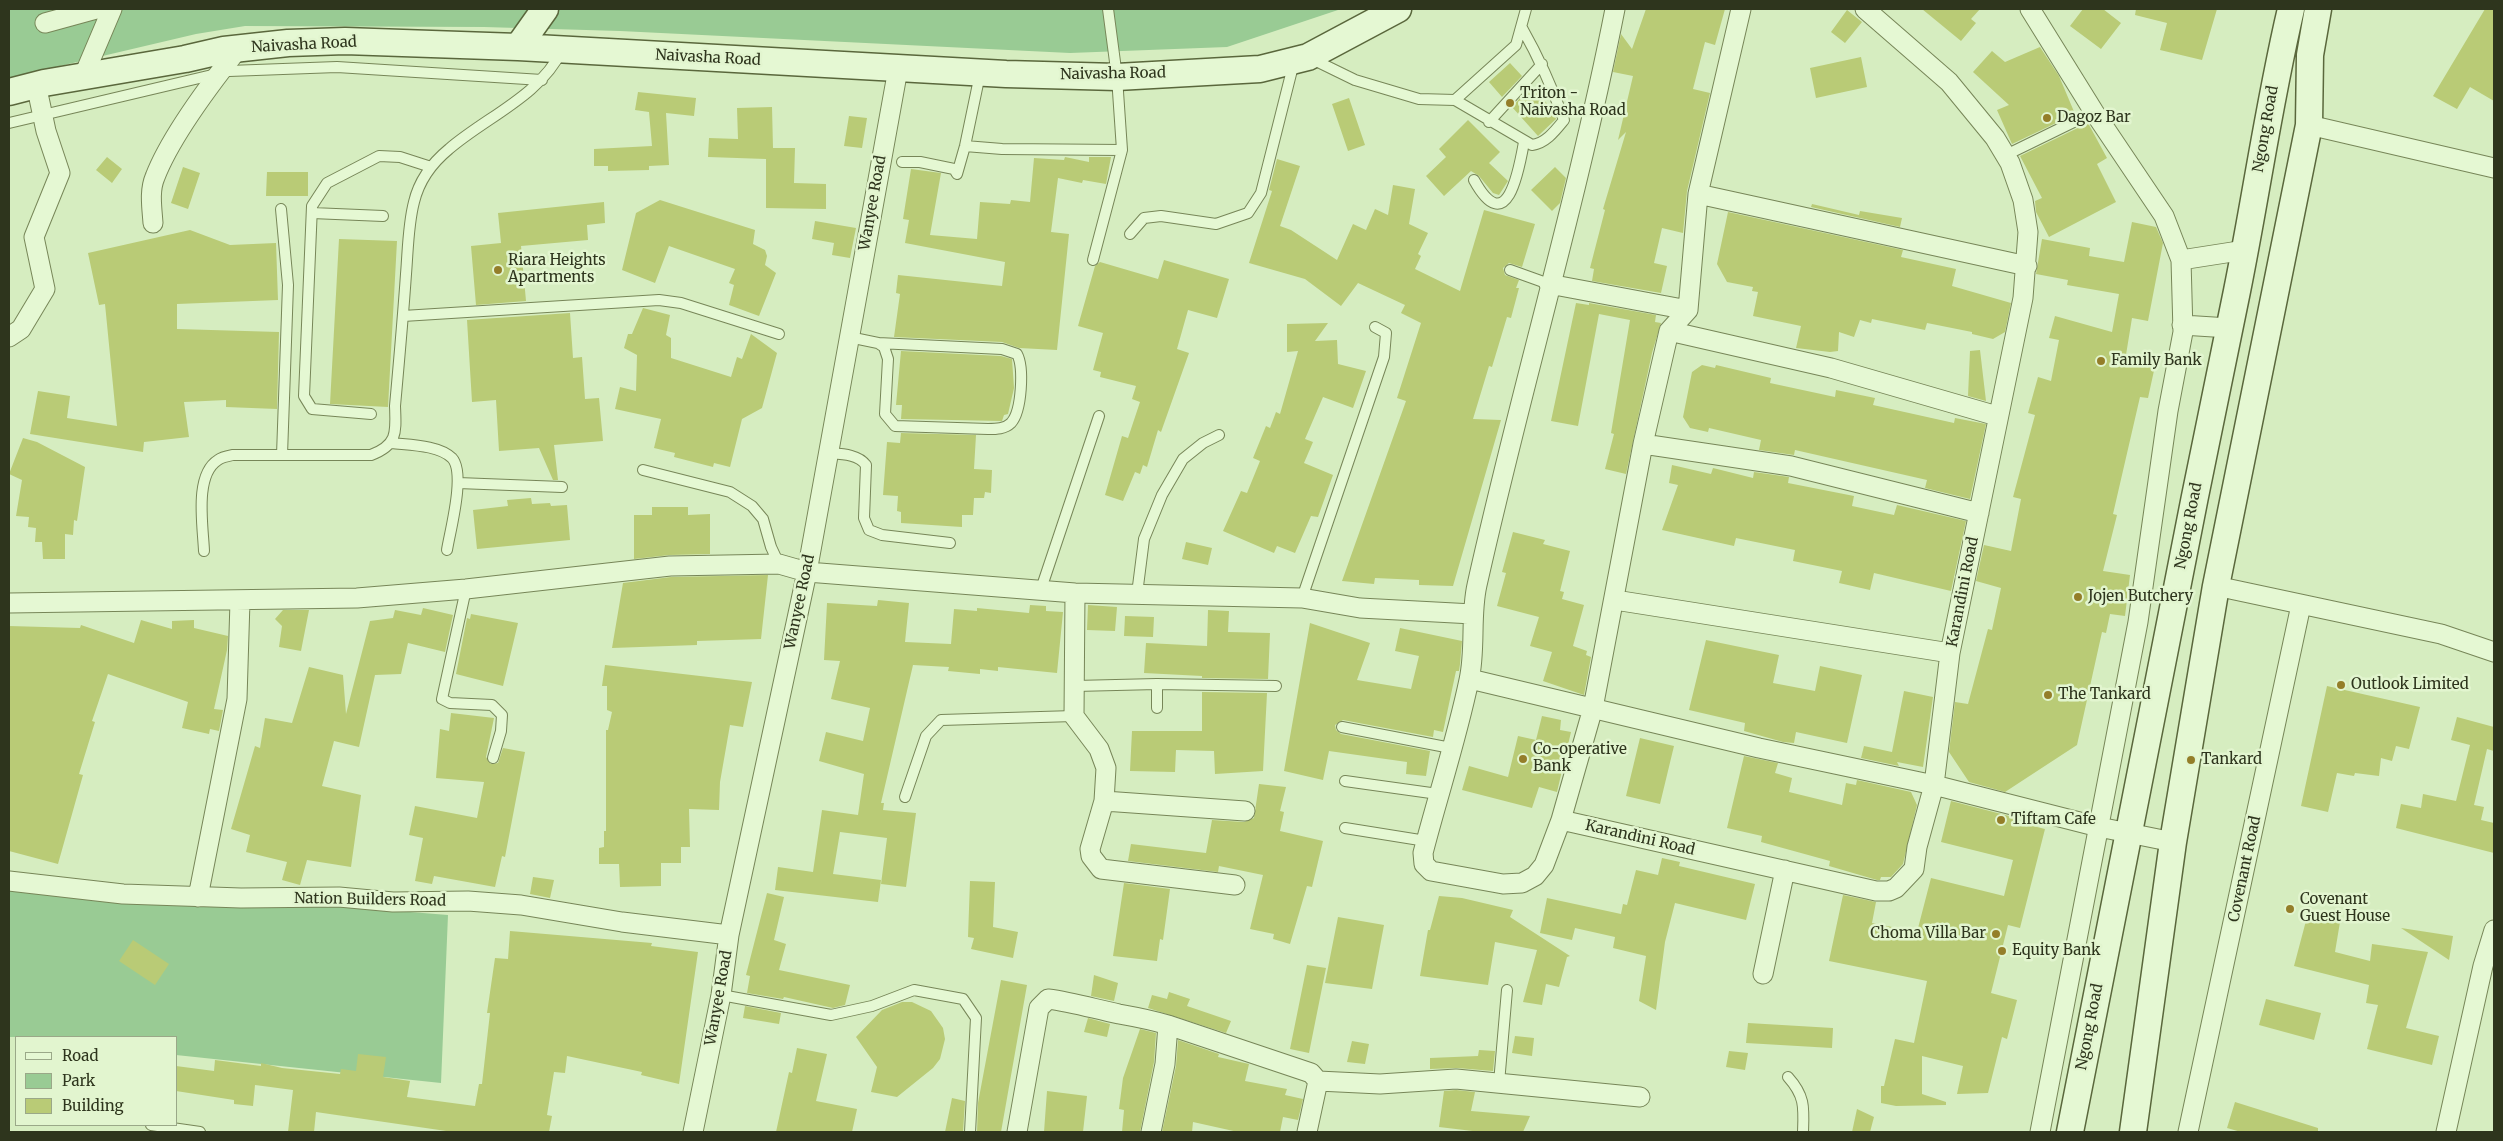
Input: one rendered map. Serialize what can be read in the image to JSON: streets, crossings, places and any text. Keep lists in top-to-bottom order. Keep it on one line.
{"streets":{"main road":["Naivasha Road","Ngong Road"],"street":["Wanyee Road","Karandini Road","Covenant Road","Nation Builders Road"]},"crossings":[["Naivasha Road","Wanyee Road"],["Wanyee Road","Nation Builders Road"]],"places":["Triton - Naivasha Road","Dagoz Bar","Riara Heights Apartments","Family Bank","Jojen Butchery","Outlook Limited","The Tankard","Co-operative Bank","Tankard","Tiftam Cafe","Covenant Guest House","Choma Villa Bar","Equity Bank"],"legend":["Road","Park","Building"]}
